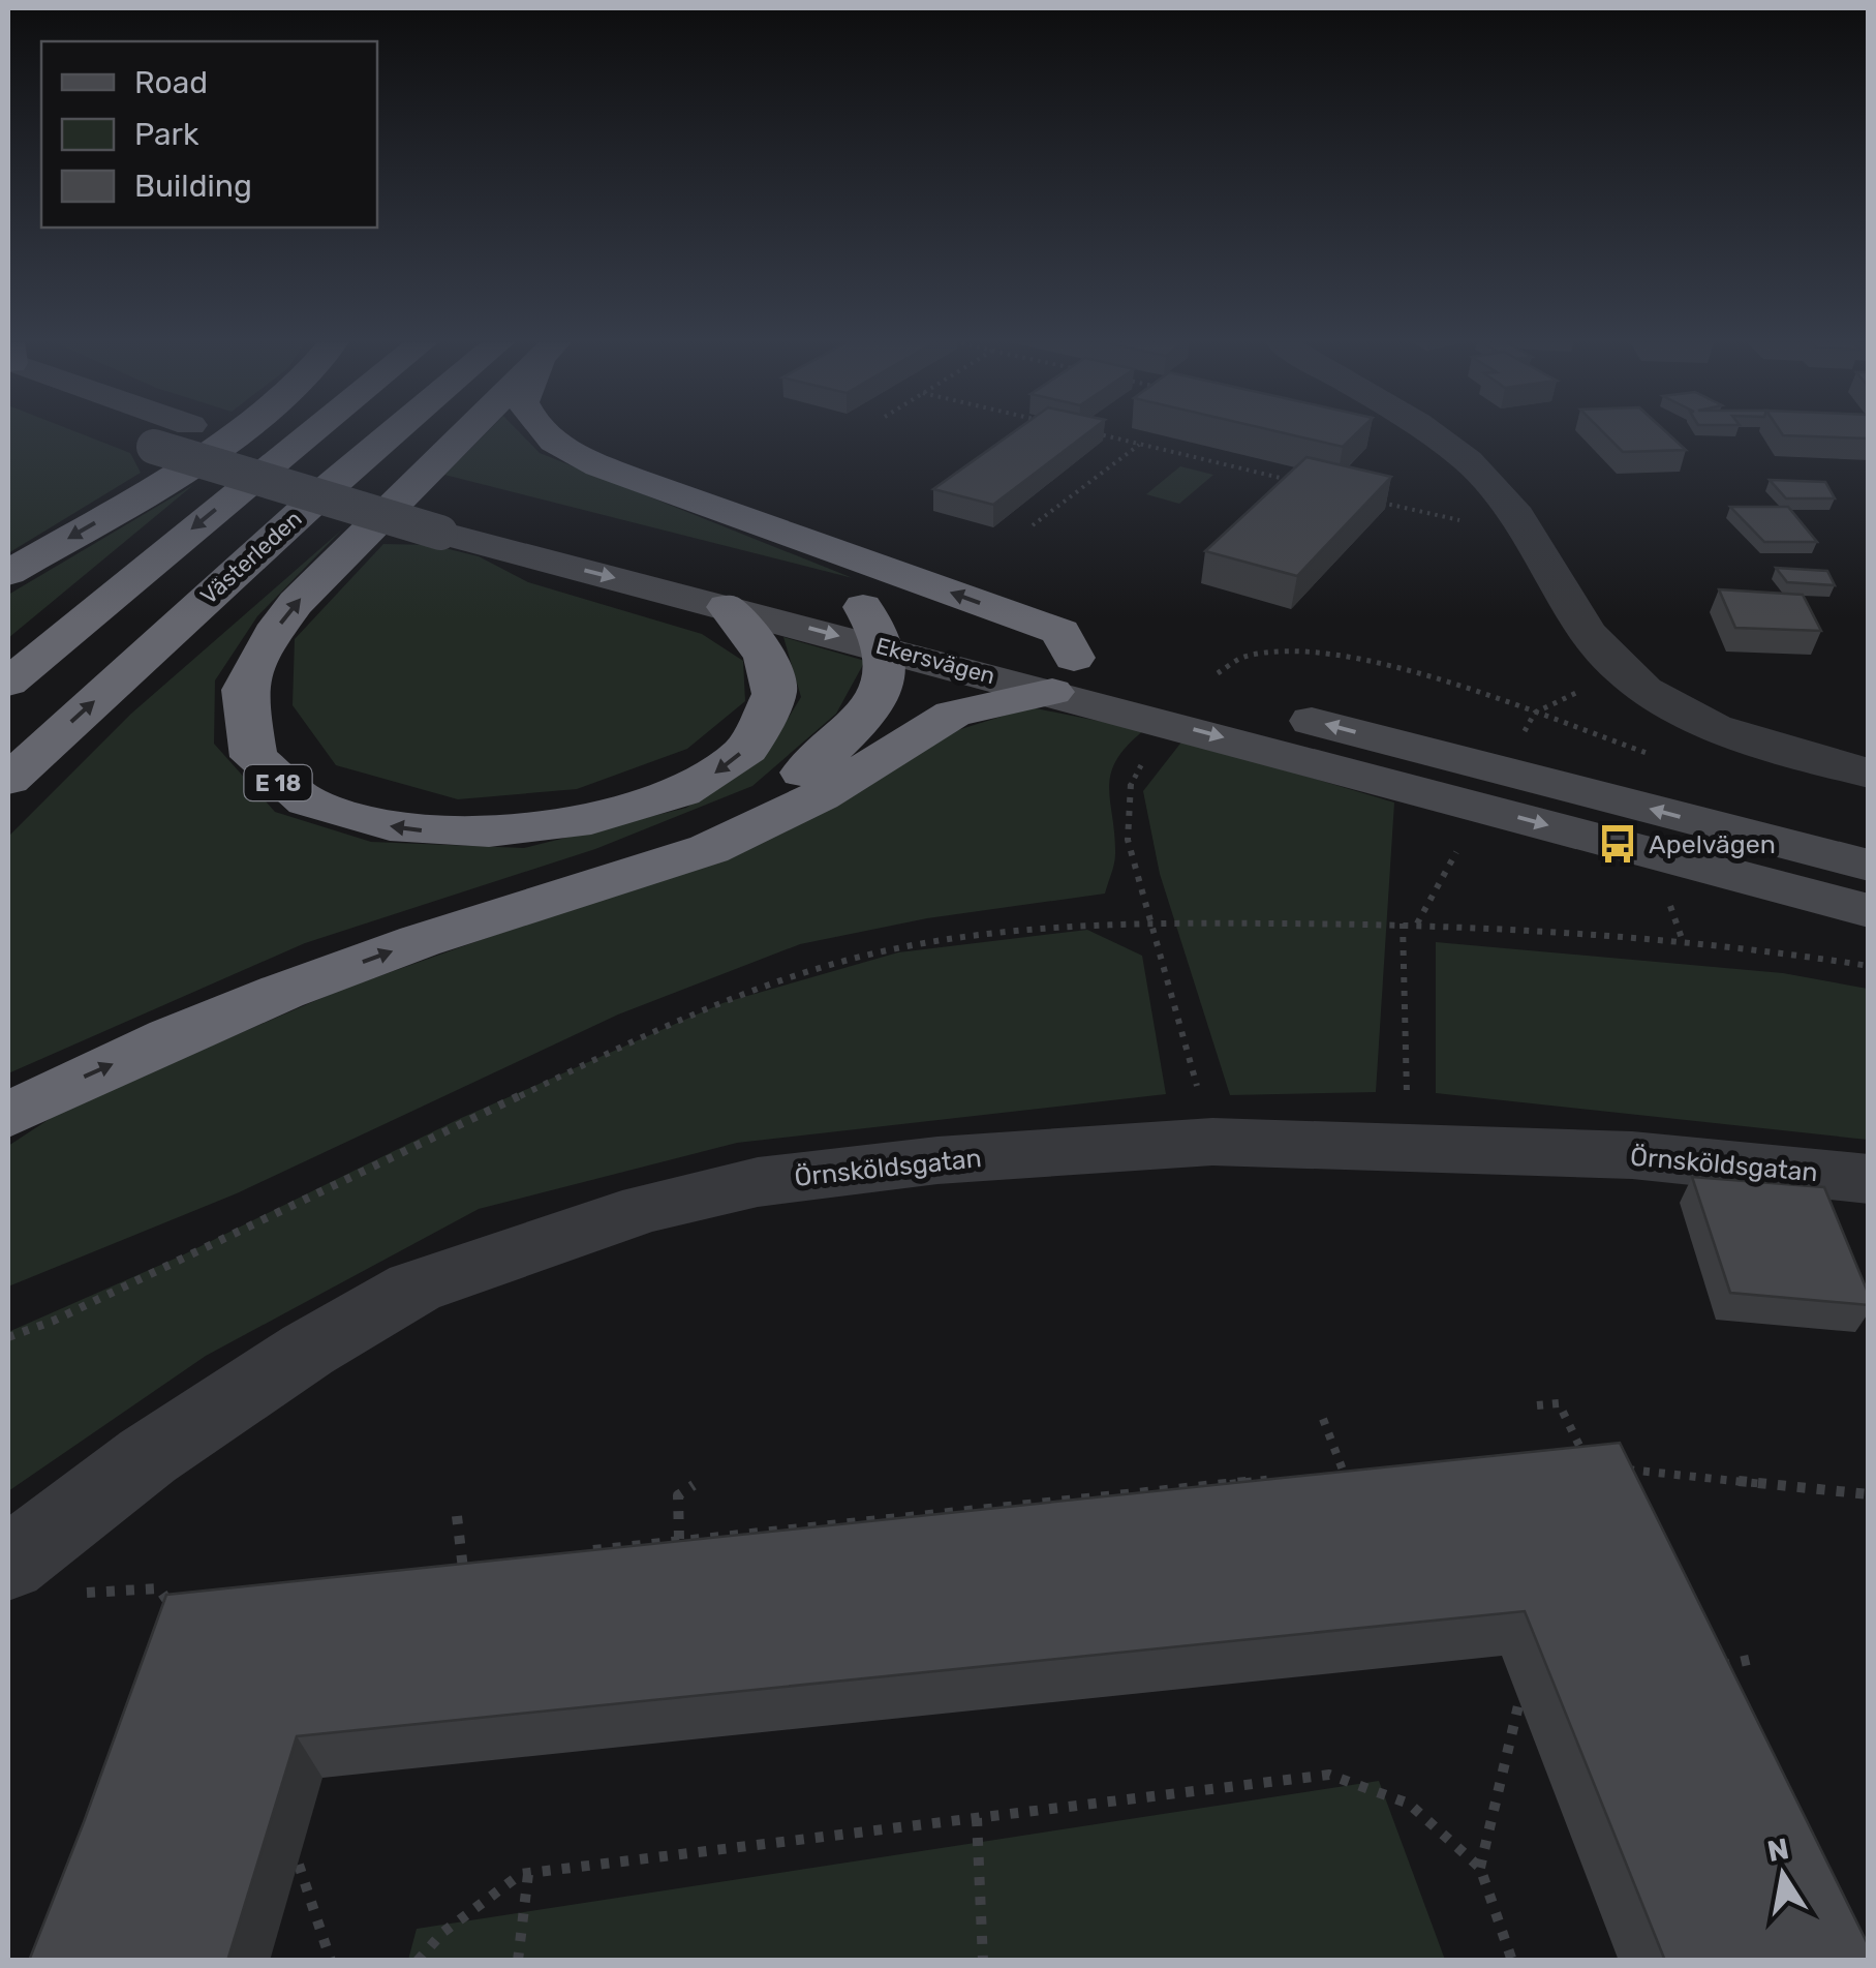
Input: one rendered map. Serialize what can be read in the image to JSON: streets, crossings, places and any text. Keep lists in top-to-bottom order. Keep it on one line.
{"streets":{"highway":["Västerleden","E 18"],"main road":["Ekersvägen"],"street":["Örnsköldsgatan"]},"crossings":[["Ekersvägen","E 18"]],"places":{"bus stop":["Apelvägen"]},"legend":["Road","Park","Building"],"north":"top"}
